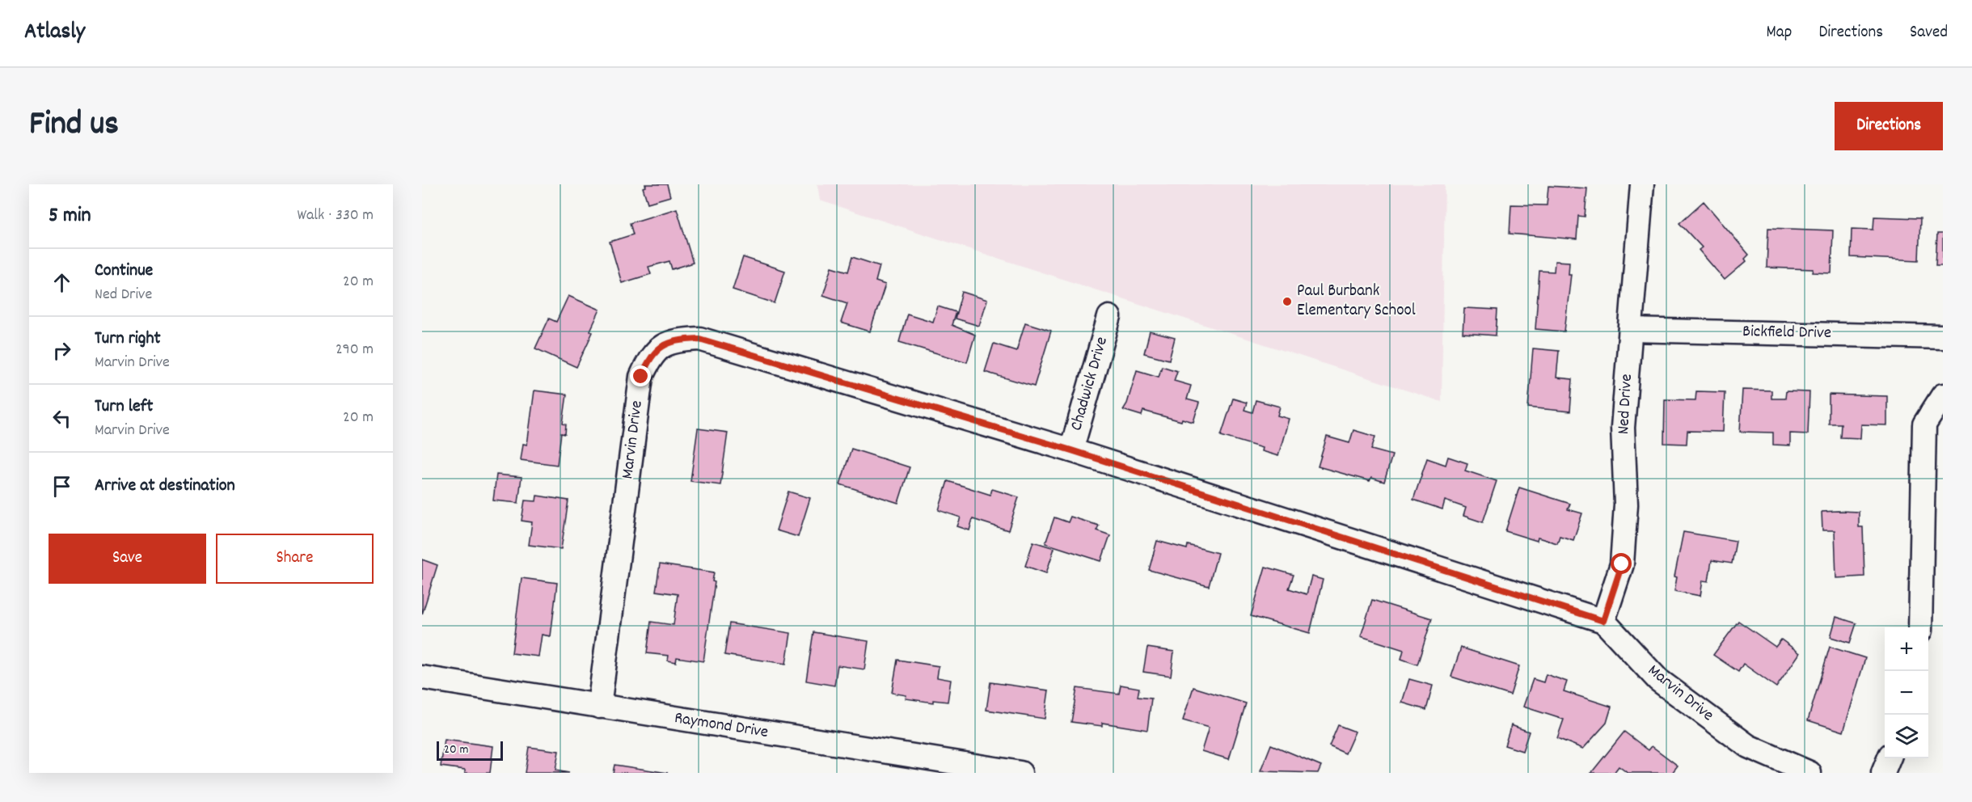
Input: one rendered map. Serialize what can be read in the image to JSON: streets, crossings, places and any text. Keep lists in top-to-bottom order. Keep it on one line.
{"streets":{"street":["Bickfield Drive","Chadwick Drive","Ned Drive","Marvin Drive","Raymond Drive"]},"crossings":[["Bickfield Drive","Ned Drive"],["Chadwick Drive","Marvin Drive"],["Ned Drive","Marvin Drive"],["Marvin Drive","Raymond Drive"]],"places":["Paul Burbank Elementary School"],"scale_bar":"20 m","page":{"header":"Atlasly","nav":["Map","Directions","Saved"],"title":"Find us","buttons":["Directions",["Save","Share"]],"heading":["5 min","Walk · 330 m"],"list":[["Continue","Ned Drive","20 m"],["Turn right","Marvin Drive","290 m"],["Turn left","Marvin Drive","20 m"],"Arrive at destination"],"map_buttons":["+","−"],"scale":"20 m"}}
